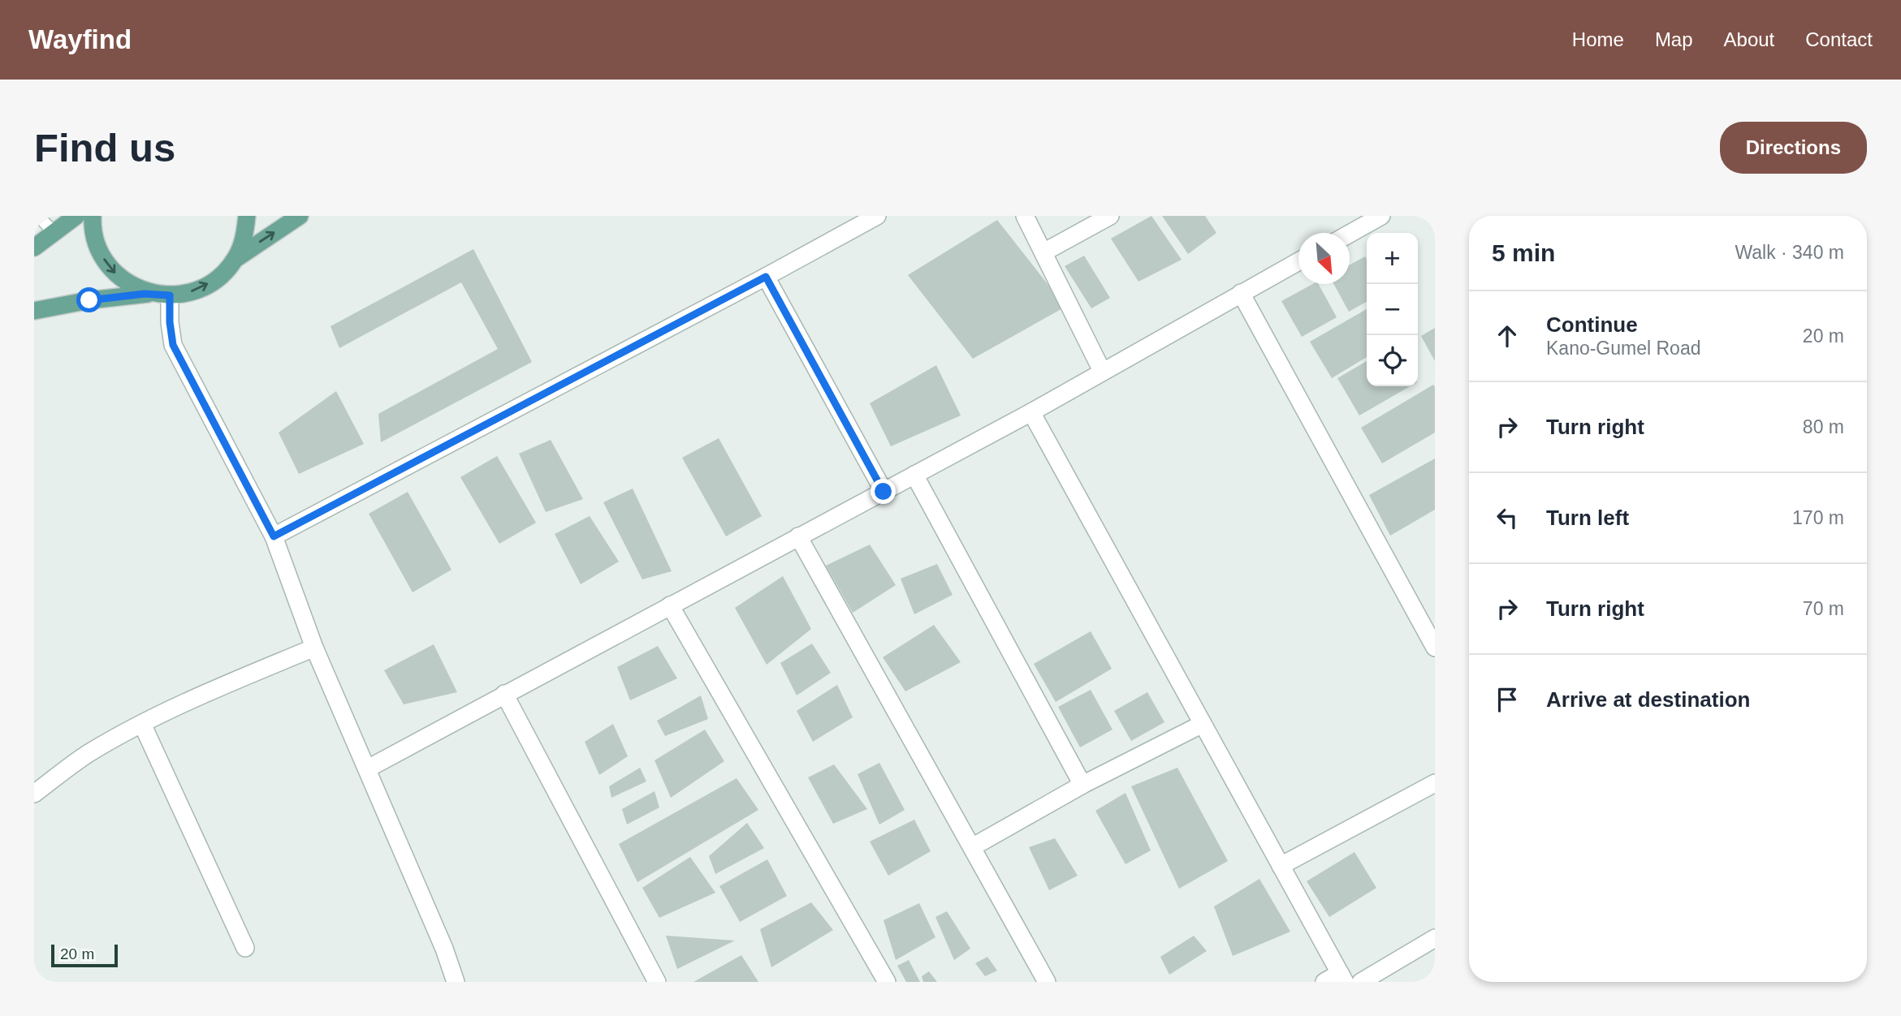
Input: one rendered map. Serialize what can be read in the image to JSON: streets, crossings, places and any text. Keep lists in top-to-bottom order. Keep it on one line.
{"scale_bar":"20 m","north":"bottom right","page":{"header":"Wayfind","nav":["Home","Map","About","Contact"],"buttons":"Directions","title":"Find us","heading":["5 min","Walk · 340 m"],"map_buttons":["+","−"],"list":[["Continue","Kano-Gumel Road","20 m"],["Turn right","80 m"],["Turn left","170 m"],["Turn right","70 m"],"Arrive at destination"],"scale":"20 m"}}
